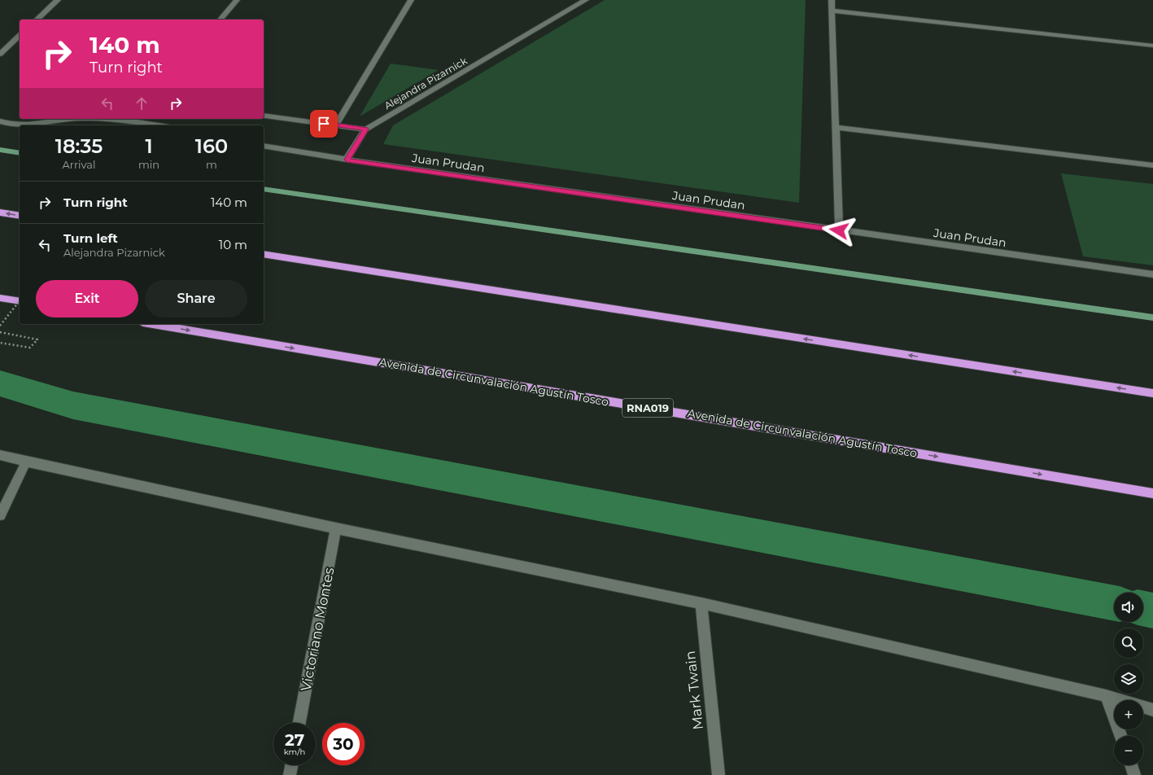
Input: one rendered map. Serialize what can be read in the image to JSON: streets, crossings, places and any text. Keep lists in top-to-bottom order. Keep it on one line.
{"streets":{"highway":["Avenida de Circunvalación Agustín Tosco","RNA019"],"street":["Alejandra Pizarnick","Juan Prudan","Victoriano Montes","Mark Twain"]},"one_way":["Avenida de Circunvalación Agustín Tosco"],"page":{"turn":["140 m","Turn right"],"eta":["18:35","Arrival","1","min","160","m"],"list":[{"name":"Turn right","value":"140 m"},{"name":"Turn left","note":"Alejandra Pizarnick","value":"10 m"}],"buttons":["Exit","Share"],"map_buttons":["+","−"],"speed":"27 km/h","limit":"30"}}
